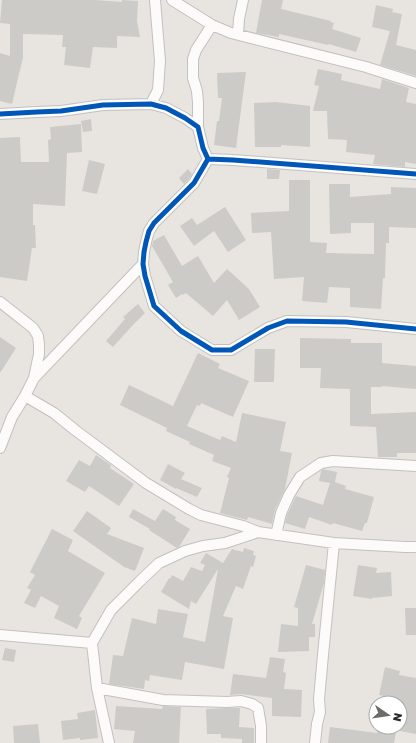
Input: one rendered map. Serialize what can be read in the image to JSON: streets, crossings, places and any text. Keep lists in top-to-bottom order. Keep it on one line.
{"north":"right"}
